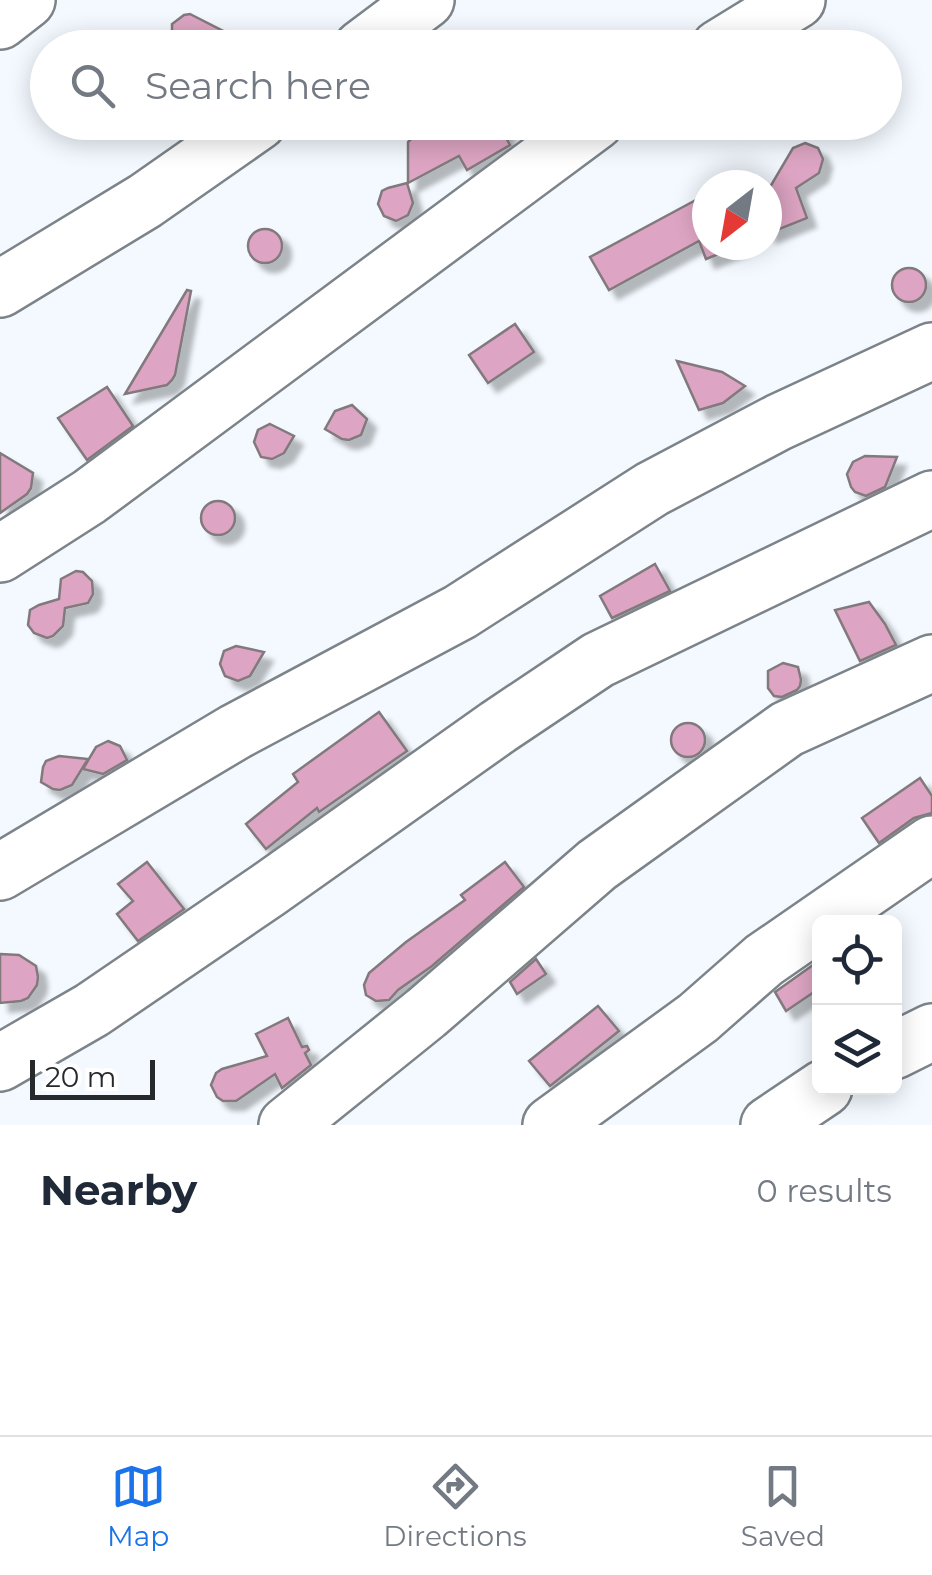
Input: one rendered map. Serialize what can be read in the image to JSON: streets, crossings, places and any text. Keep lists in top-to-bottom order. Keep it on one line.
{"scale_bar":"20 m","north":"bottom left","page":{"search":"Search here","scale":"20 m","heading":["Nearby","0 results"],"nav":["Map","Directions","Saved"]}}
